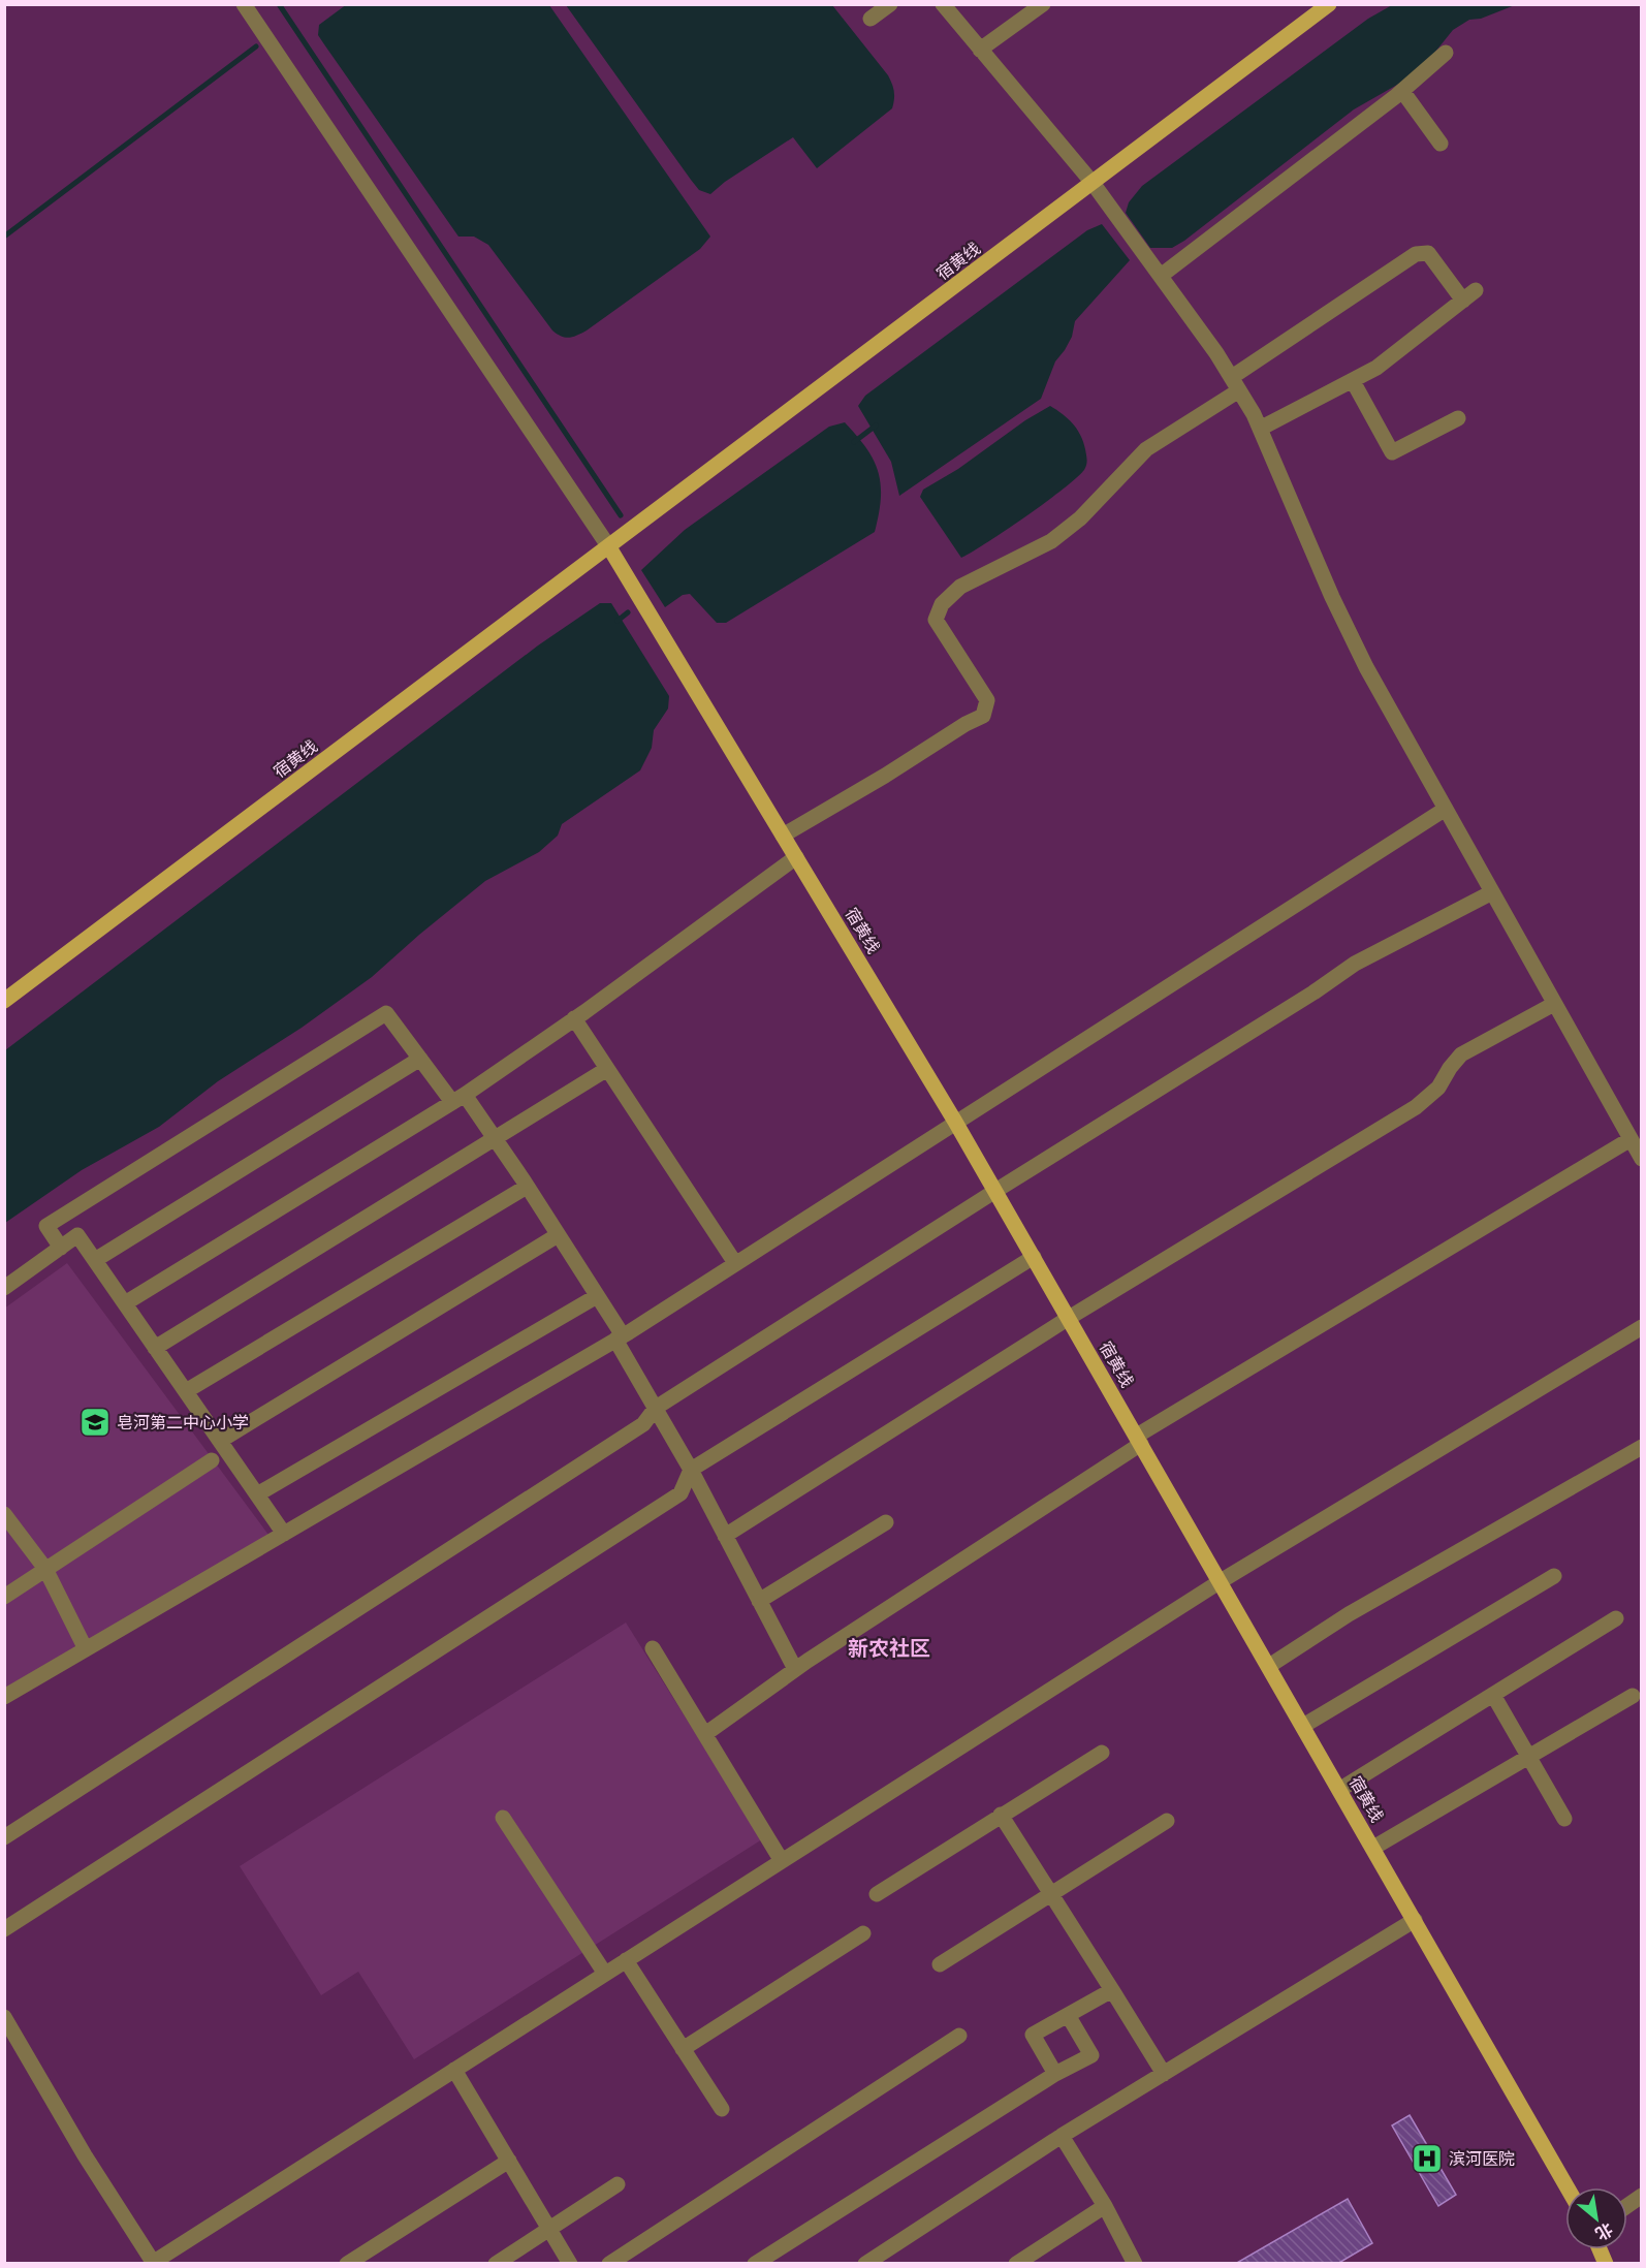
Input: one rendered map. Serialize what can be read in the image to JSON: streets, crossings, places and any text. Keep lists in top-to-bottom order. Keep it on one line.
{"streets":{"main road":["宿黄线"]},"districts":["新农社区"],"places":{"school or university":["皂河第二中心小学"],"hospital":["滨河医院"]},"north":"bottom right"}
